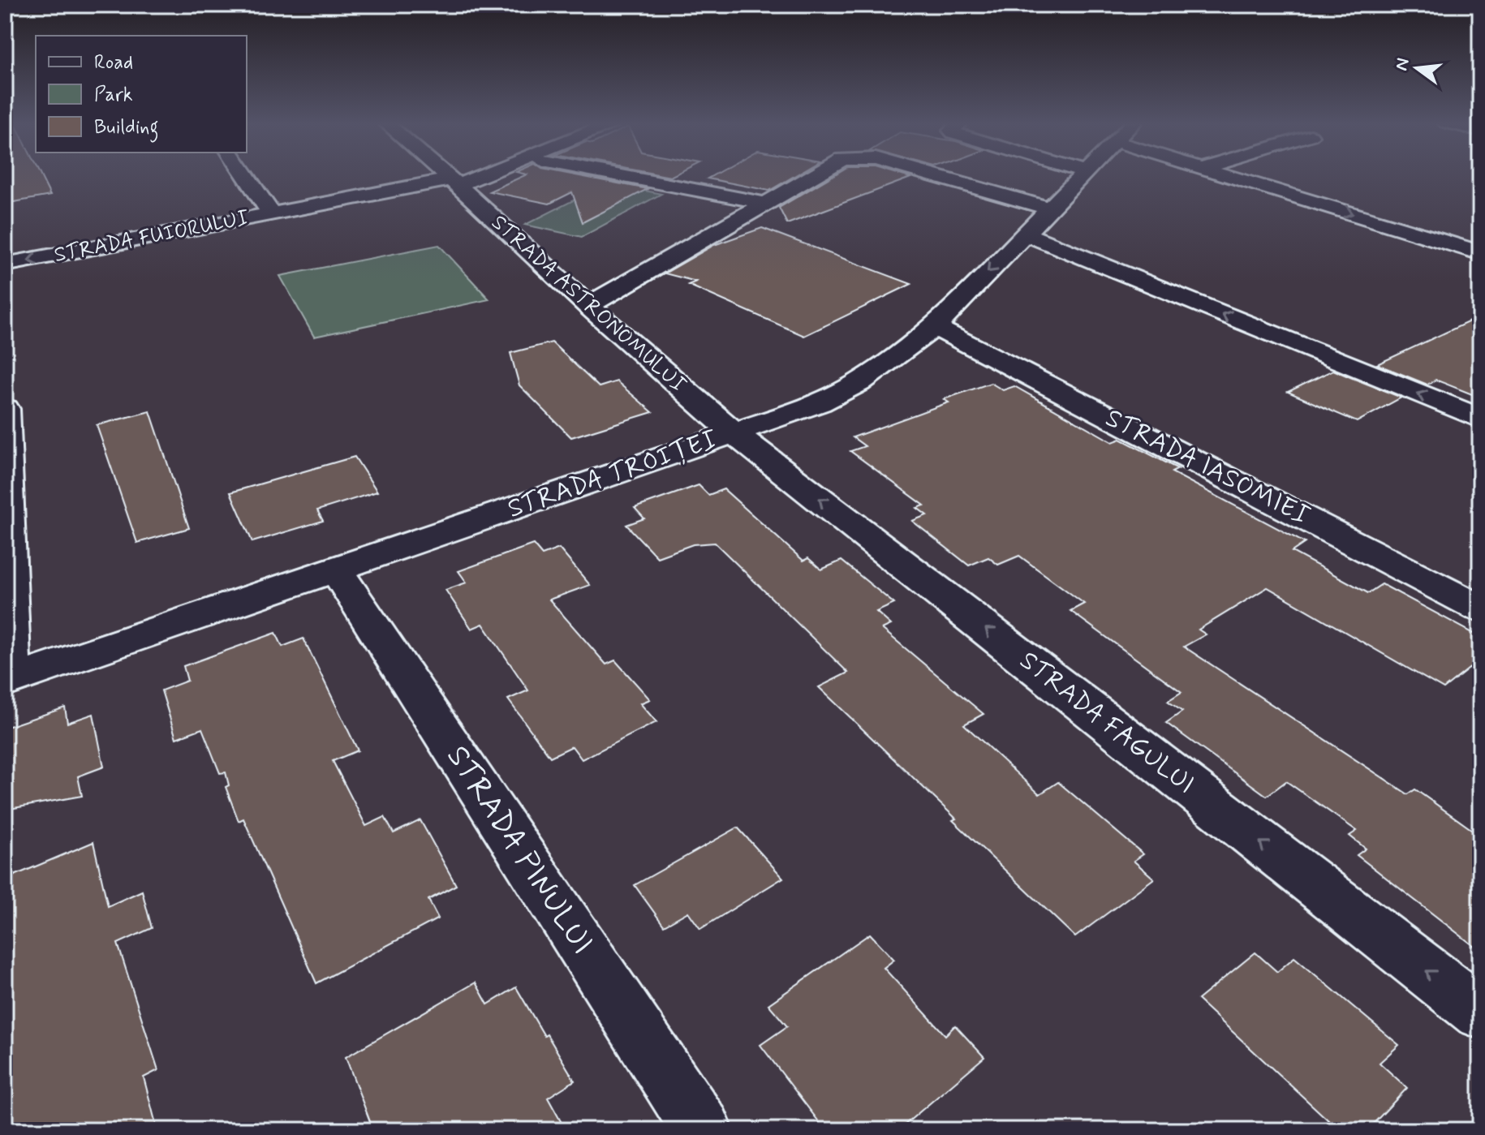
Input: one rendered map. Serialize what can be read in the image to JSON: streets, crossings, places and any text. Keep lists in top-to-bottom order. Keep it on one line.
{"streets":{"street":["STRADA FUIORULUI","STRADA ASTRONOMULUI","STRADA IASOMIEI","STRADA TROIȚEI","STRADA FAGULUI","STRADA PINULUI"]},"crossings":[["STRADA FUIORULUI","STRADA ASTRONOMULUI"],["STRADA ASTRONOMULUI","STRADA TROIȚEI"],["STRADA ASTRONOMULUI","STRADA FAGULUI"],["STRADA IASOMIEI","STRADA TROIȚEI"],["STRADA TROIȚEI","STRADA FAGULUI"],["STRADA TROIȚEI","STRADA PINULUI"]],"one_way":["STRADA FUIORULUI","STRADA FAGULUI"],"legend":["Road","Park","Building"],"north":"left"}
